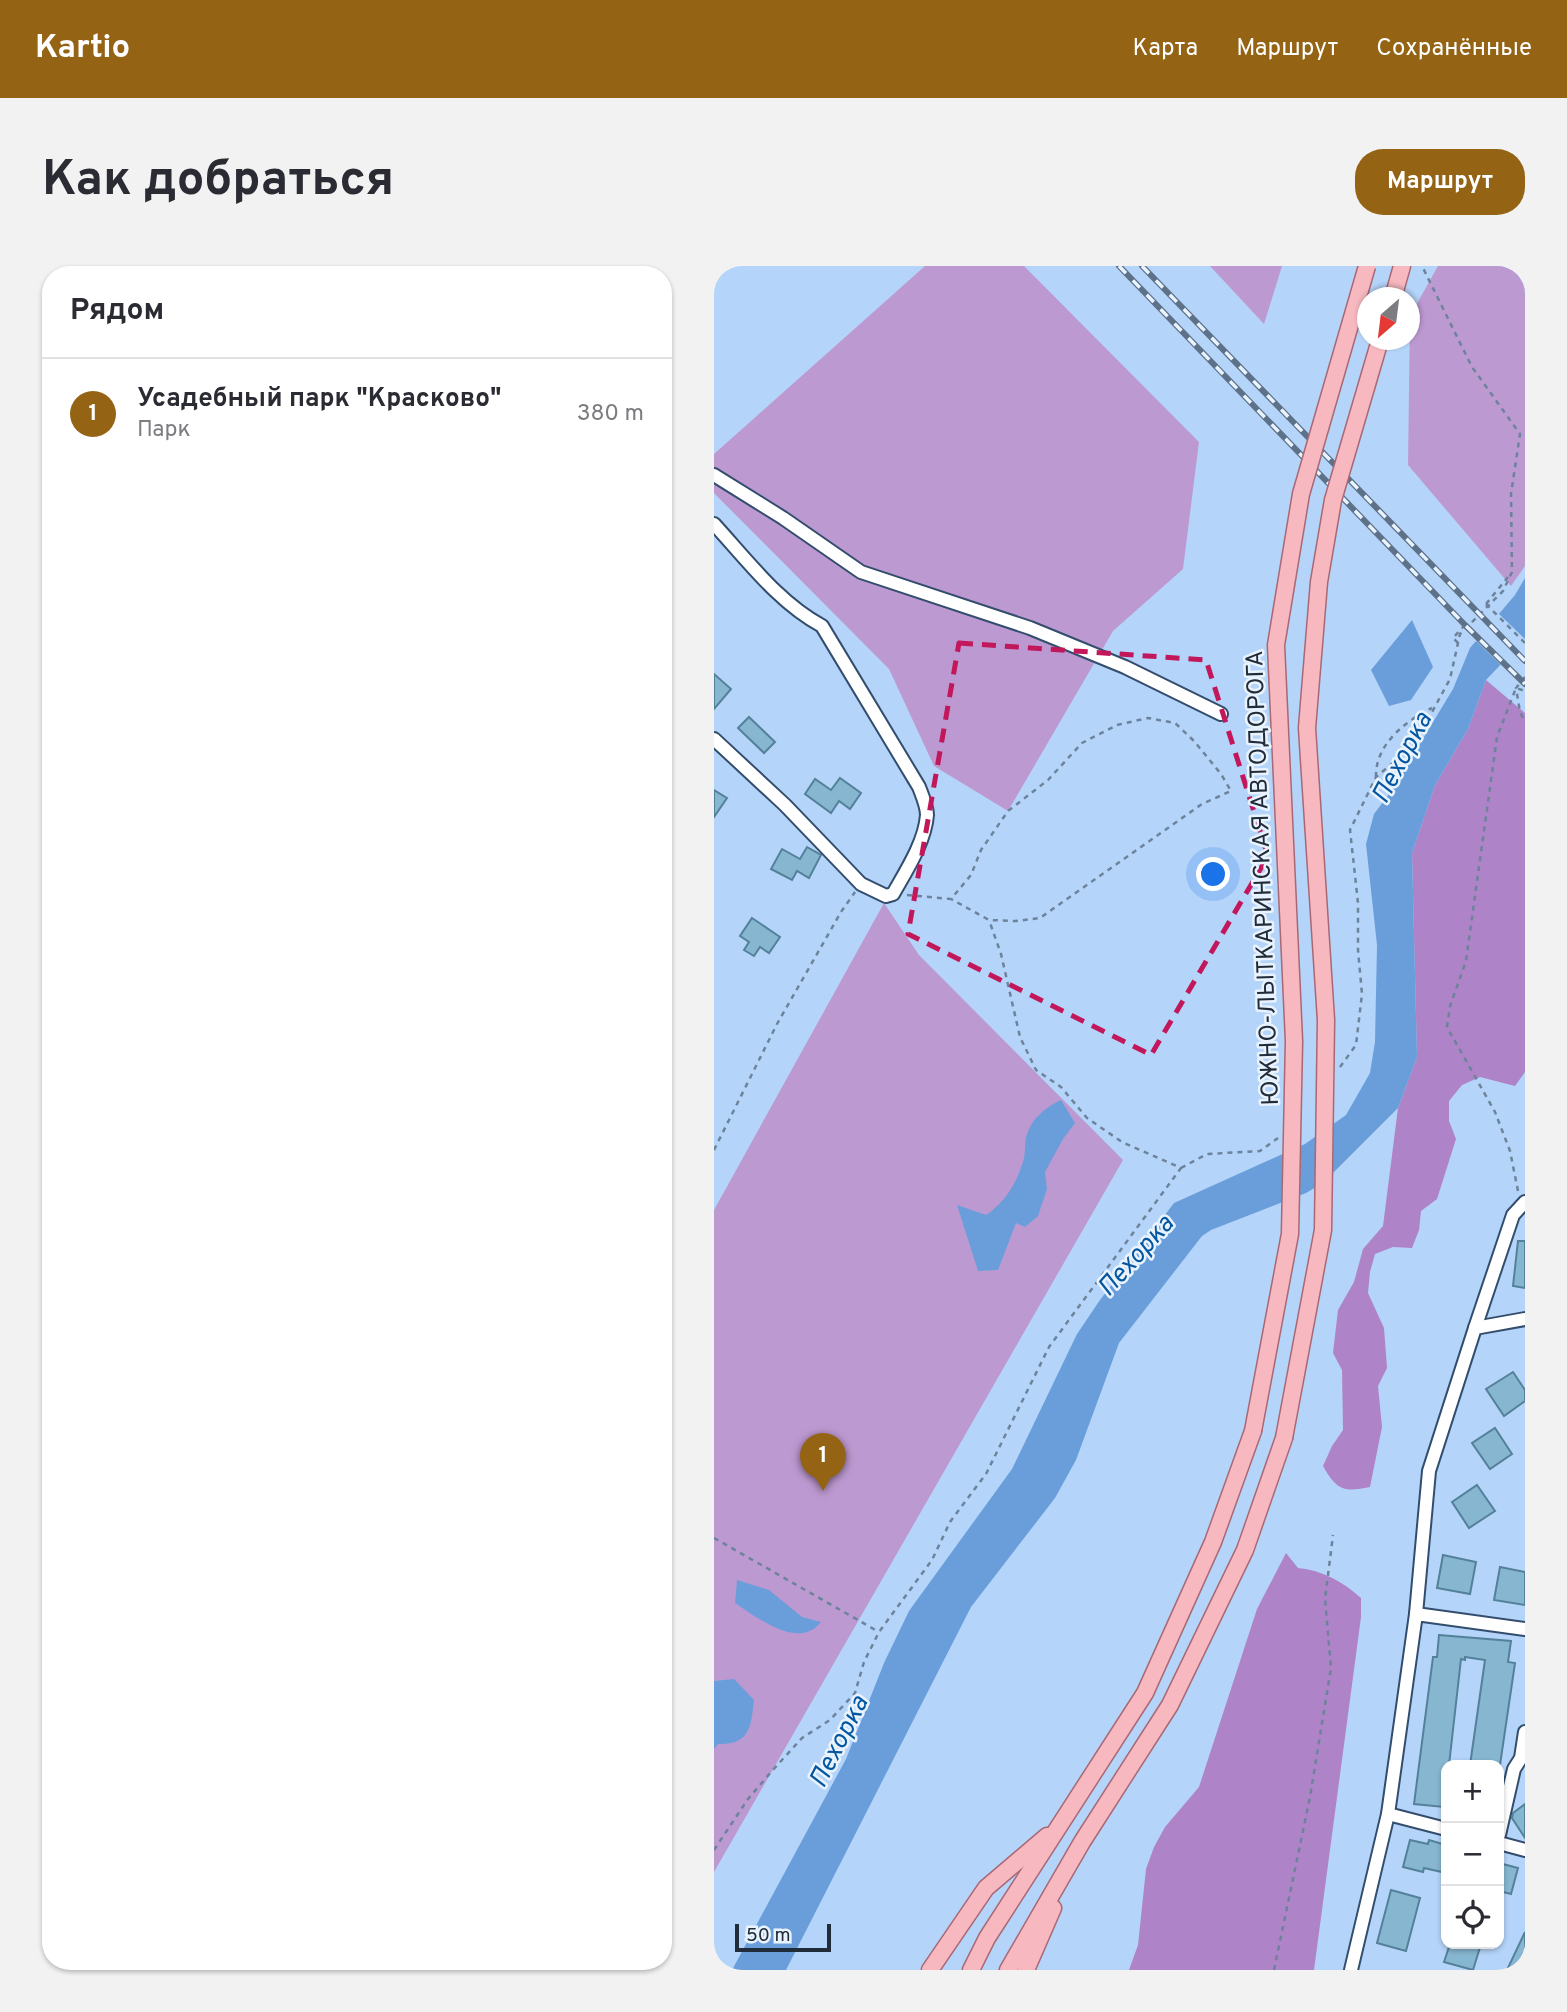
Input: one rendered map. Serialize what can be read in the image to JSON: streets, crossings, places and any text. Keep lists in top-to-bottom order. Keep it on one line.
{"streets":{"main road":["ЮЖНО-ЛЫТКАРИНСКАЯ АВТОДОРОГА"]},"water":["Пехорка"],"scale_bar":"50 m","north":"bottom left","page":{"header":"Kartio","nav":["Карта","Маршрут","Сохранённые"],"buttons":"Маршрут","title":"Как добраться","heading":"Рядом","list":[{"mark":"1","name":"Усадебный парк \"Красково\"","note":"Парк","value":"380 m"}],"pins":"1","map_buttons":["+","−"],"scale":"50 m"}}
